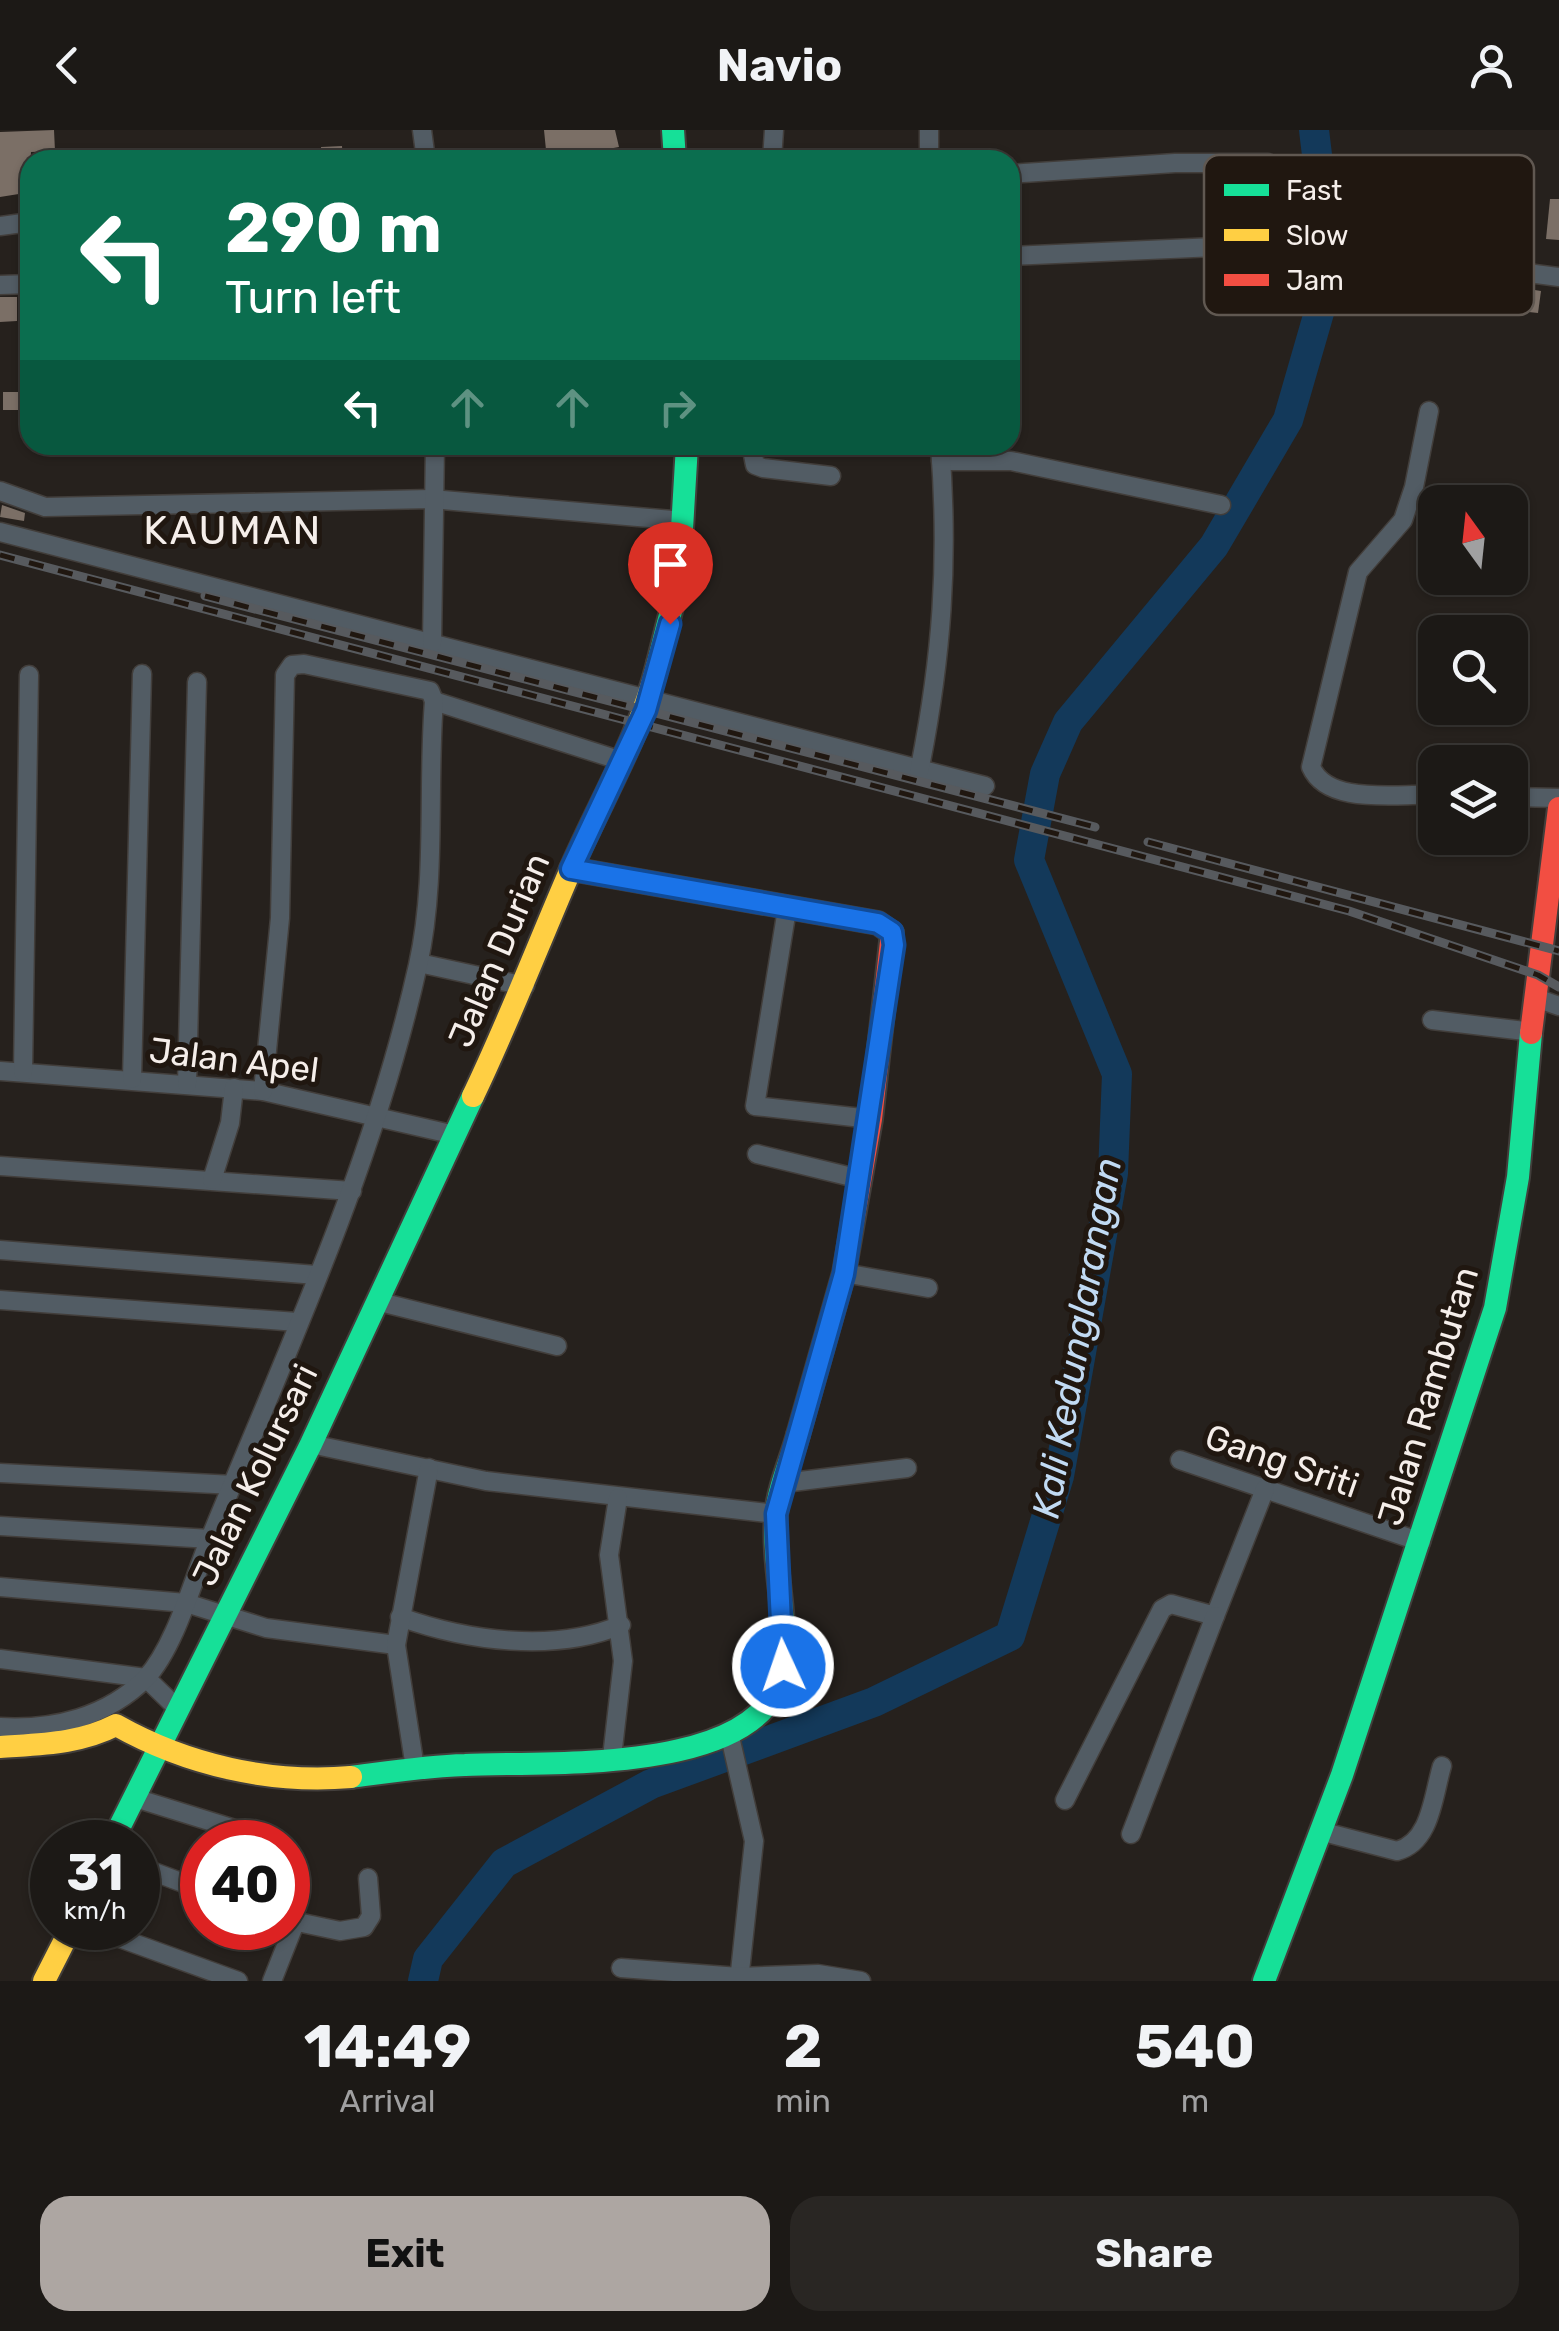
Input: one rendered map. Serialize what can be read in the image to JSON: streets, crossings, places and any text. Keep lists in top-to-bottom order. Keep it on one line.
{"streets":{"street":["Jalan Durian","Jalan Apel","Jalan Rambutan","Gang Sriti","Jalan Kolursari"]},"crossings":[["Jalan Durian","Jalan Apel"],["Jalan Durian","Jalan Kolursari"],["Jalan Apel","Jalan Kolursari"],["Jalan Rambutan","Gang Sriti"]],"districts":["KAUMAN"],"water":["Kali Kedunglarangan"],"legend":["Fast","Slow","Jam"],"north":"top","page":{"header":"Navio","turn":["290 m","Turn left"],"speed":"31 km/h","limit":"40","eta":["14:49","Arrival","2","min","540","m"],"buttons":["Exit","Share"]}}
